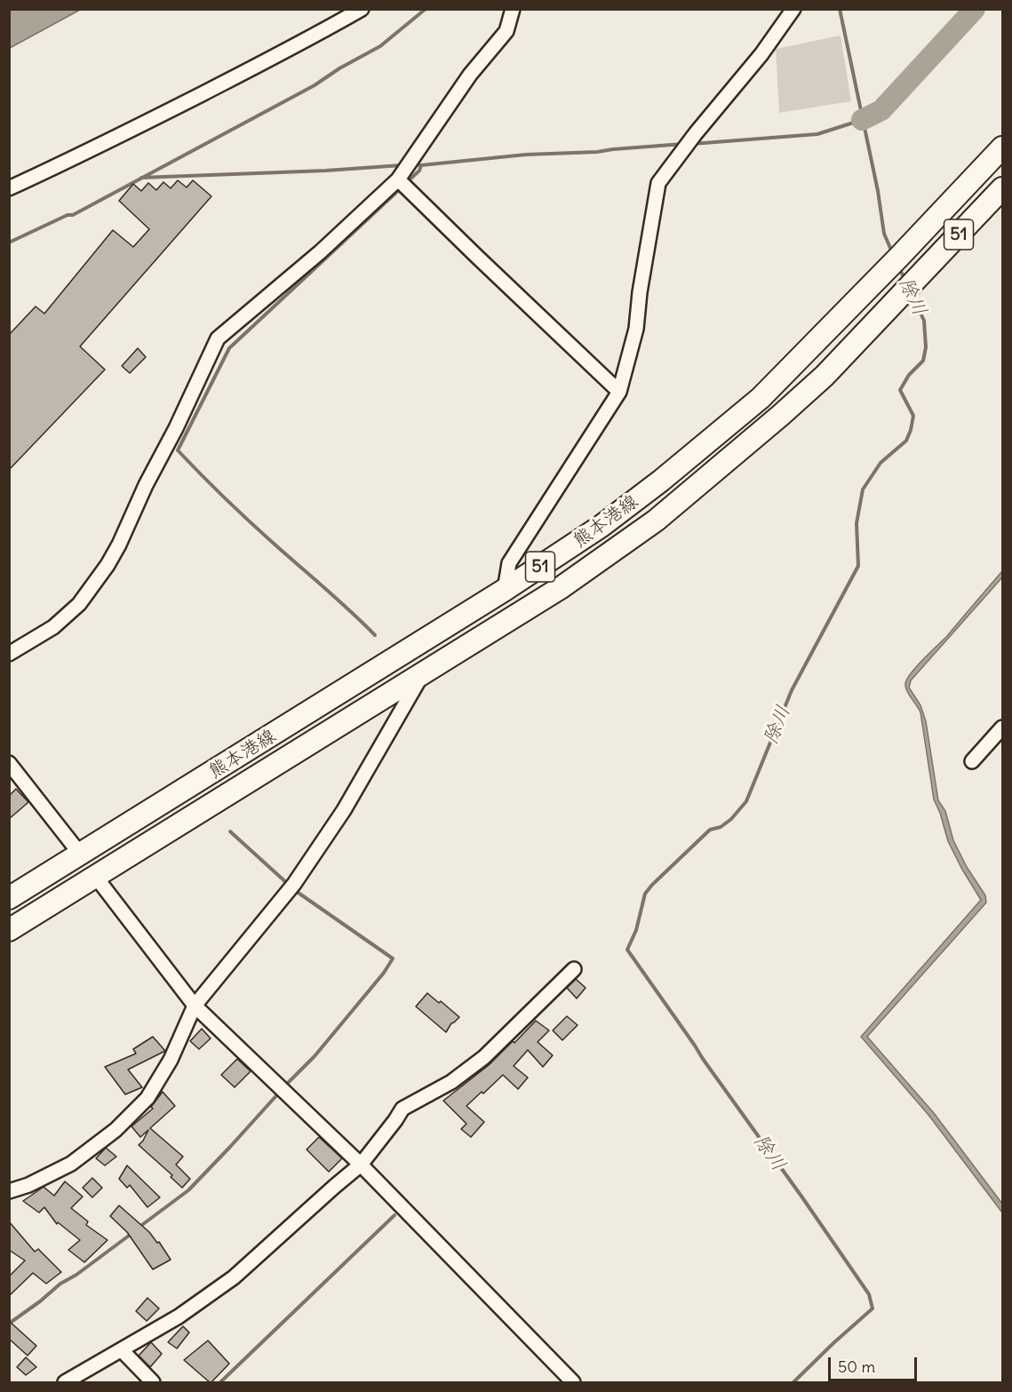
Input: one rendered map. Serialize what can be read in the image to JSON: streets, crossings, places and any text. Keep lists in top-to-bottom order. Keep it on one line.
{"streets":{"main road":["51","熊本港線"]},"water":["除川"],"scale_bar":"50 m"}
